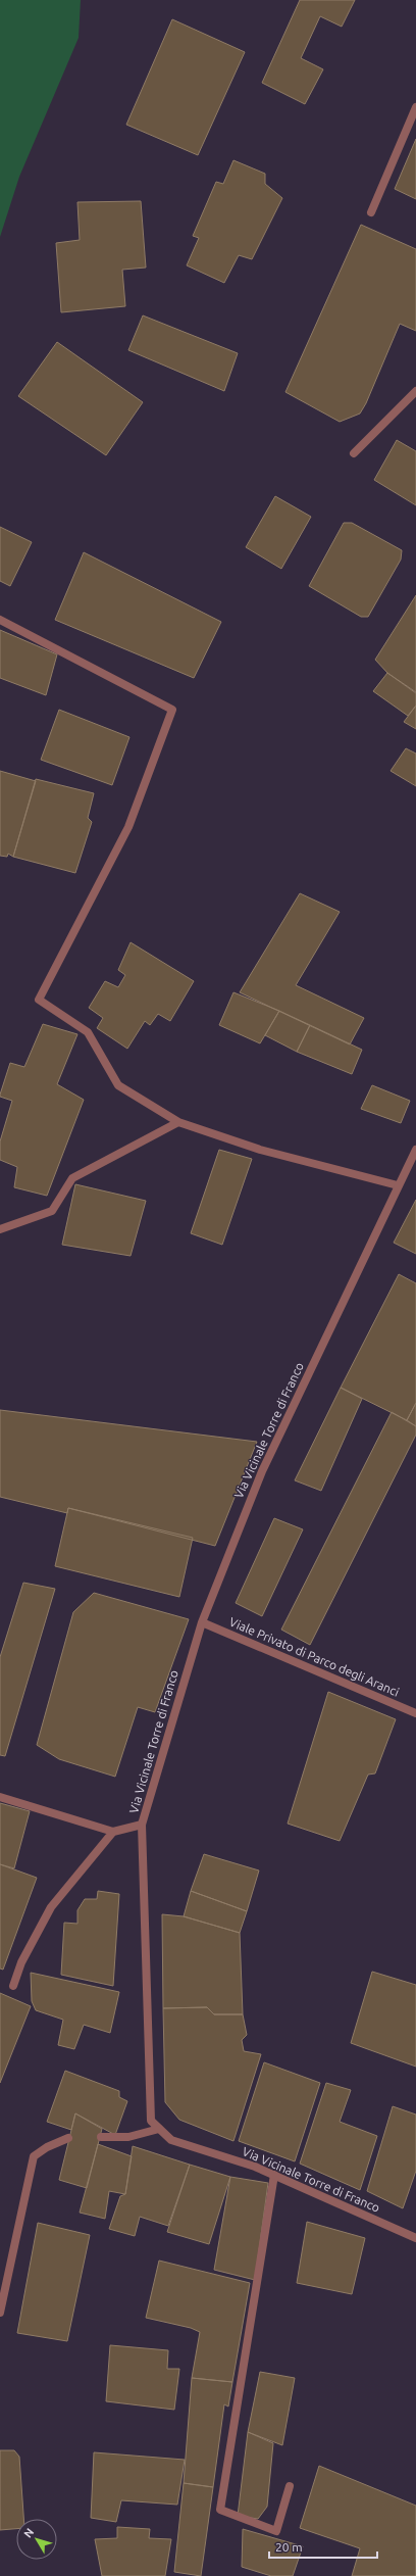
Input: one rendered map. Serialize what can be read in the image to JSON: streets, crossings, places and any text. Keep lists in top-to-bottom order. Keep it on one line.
{"streets":{"street":["Via Vicinale Torre di Franco","Viale Privato di Parco degli Aranci"]},"crossings":[["Via Vicinale Torre di Franco","Viale Privato di Parco degli Aranci"]],"scale_bar":"20 m","north":"top left"}
